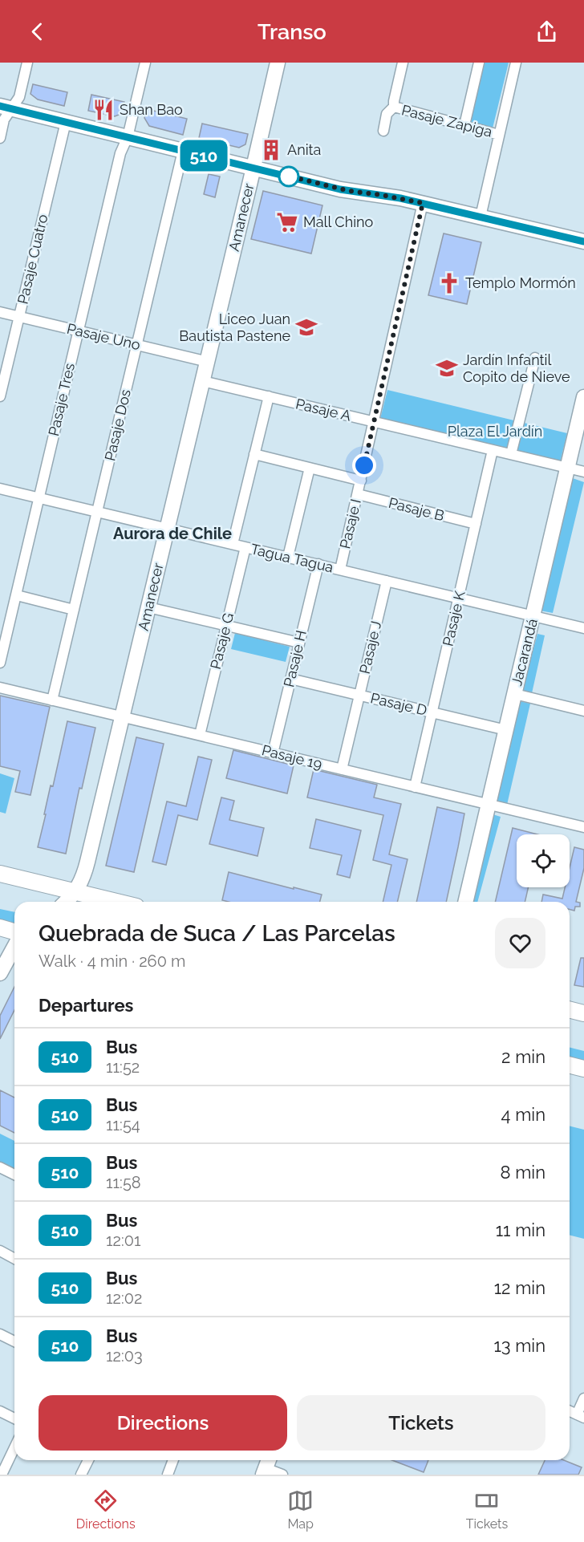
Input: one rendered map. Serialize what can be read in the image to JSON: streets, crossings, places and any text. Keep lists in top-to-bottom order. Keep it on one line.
{"streets":{"street":["Pasaje Zapiga","Amanecer","Pasaje Cuatro","Pasaje Uno","Pasaje Tres","Pasaje A","Pasaje Dos","Pasaje B","Pasaje I","Tagua Tagua","Pasaje K","Pasaje G","Pasaje J","Jacarandá","Pasaje H","Pasaje D","Pasaje 19"]},"crossings":[["Amanecer","Pasaje Uno"],["Amanecer","Pasaje A"],["Amanecer","Tagua Tagua"],["Amanecer","Pasaje 19"],["Pasaje Cuatro","Pasaje Uno"],["Pasaje Uno","Pasaje Tres"],["Pasaje Uno","Pasaje Dos"],["Pasaje Tres","Tagua Tagua"],["Pasaje A","Pasaje I"],["Pasaje A","Pasaje K"],["Pasaje A","Jacarandá"],["Pasaje Dos","Tagua Tagua"],["Pasaje Dos","Pasaje 19"],["Pasaje B","Pasaje I"],["Pasaje B","Pasaje K"],["Pasaje I","Tagua Tagua"],["Tagua Tagua","Pasaje K"],["Tagua Tagua","Pasaje G"],["Tagua Tagua","Pasaje J"],["Tagua Tagua","Jacarandá"],["Tagua Tagua","Pasaje H"],["Pasaje K","Pasaje D"],["Pasaje K","Pasaje 19"],["Pasaje G","Pasaje 19"],["Pasaje J","Pasaje D"],["Pasaje J","Pasaje 19"],["Jacarandá","Pasaje D"],["Jacarandá","Pasaje 19"],["Pasaje H","Pasaje D"],["Pasaje H","Pasaje 19"]],"districts":["Aurora de Chile"],"parks":["Plaza El Jardín"],"places":{"restaurant":["Shan Bao"],"building":["Anita"],"supermarket":["Mall Chino"],"church":["Templo Mormón"],"school or university":["Liceo Juan Bautista Pastene","Jardín Infantil Copito de Nieve"]},"lines":["bus line 510"],"page":{"header":"Transo","on_map":"510","heading":[["Quebrada de Suca / Las Parcelas","Walk · 4 min · 260 m"],"Departures"],"list":[{"mark":"510","name":"Bus","note":"11:52","value":"2 min"},{"mark":"510","name":"Bus","note":"11:54","value":"4 min"},{"mark":"510","name":"Bus","note":"11:58","value":"8 min"},{"mark":"510","name":"Bus","note":"12:01","value":"11 min"},{"mark":"510","name":"Bus","note":"12:02","value":"12 min"},{"mark":"510","name":"Bus","note":"12:03","value":"13 min"}],"buttons":["Directions","Tickets"],"tabs":["Directions","Map","Tickets"]}}
